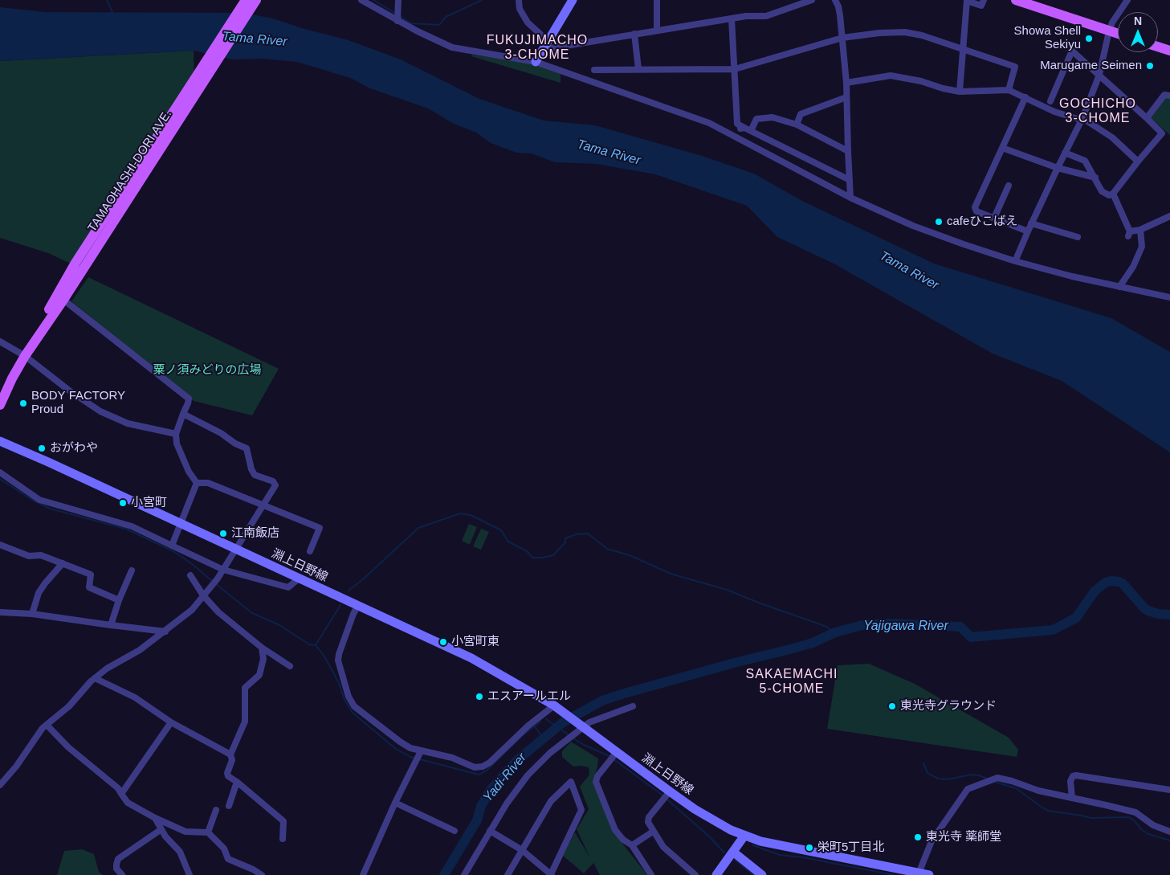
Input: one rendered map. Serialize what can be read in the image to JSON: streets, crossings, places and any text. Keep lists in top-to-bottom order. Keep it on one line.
{"streets":{"main road":["TAMAOHASHI-DORI AVE.","淵上日野線"]},"districts":["FUKUJIMACHO 3-CHOME","GOCHICHO 3-CHOME","SAKAEMACHI 5-CHOME"],"water":["Tama River","Yajigawa River","Yadi-River"],"parks":["粟ノ須みどりの広場"],"places":["Showa Shell Sekiyu","Marugame Seimen","cafeひこばえ","BODY FACTORY Proud","おがわや","小宮町","江南飯店","小宮町東","エスアールエル","東光寺グラウンド","東光寺 薬師堂","栄町5丁目北"],"north":"top"}
